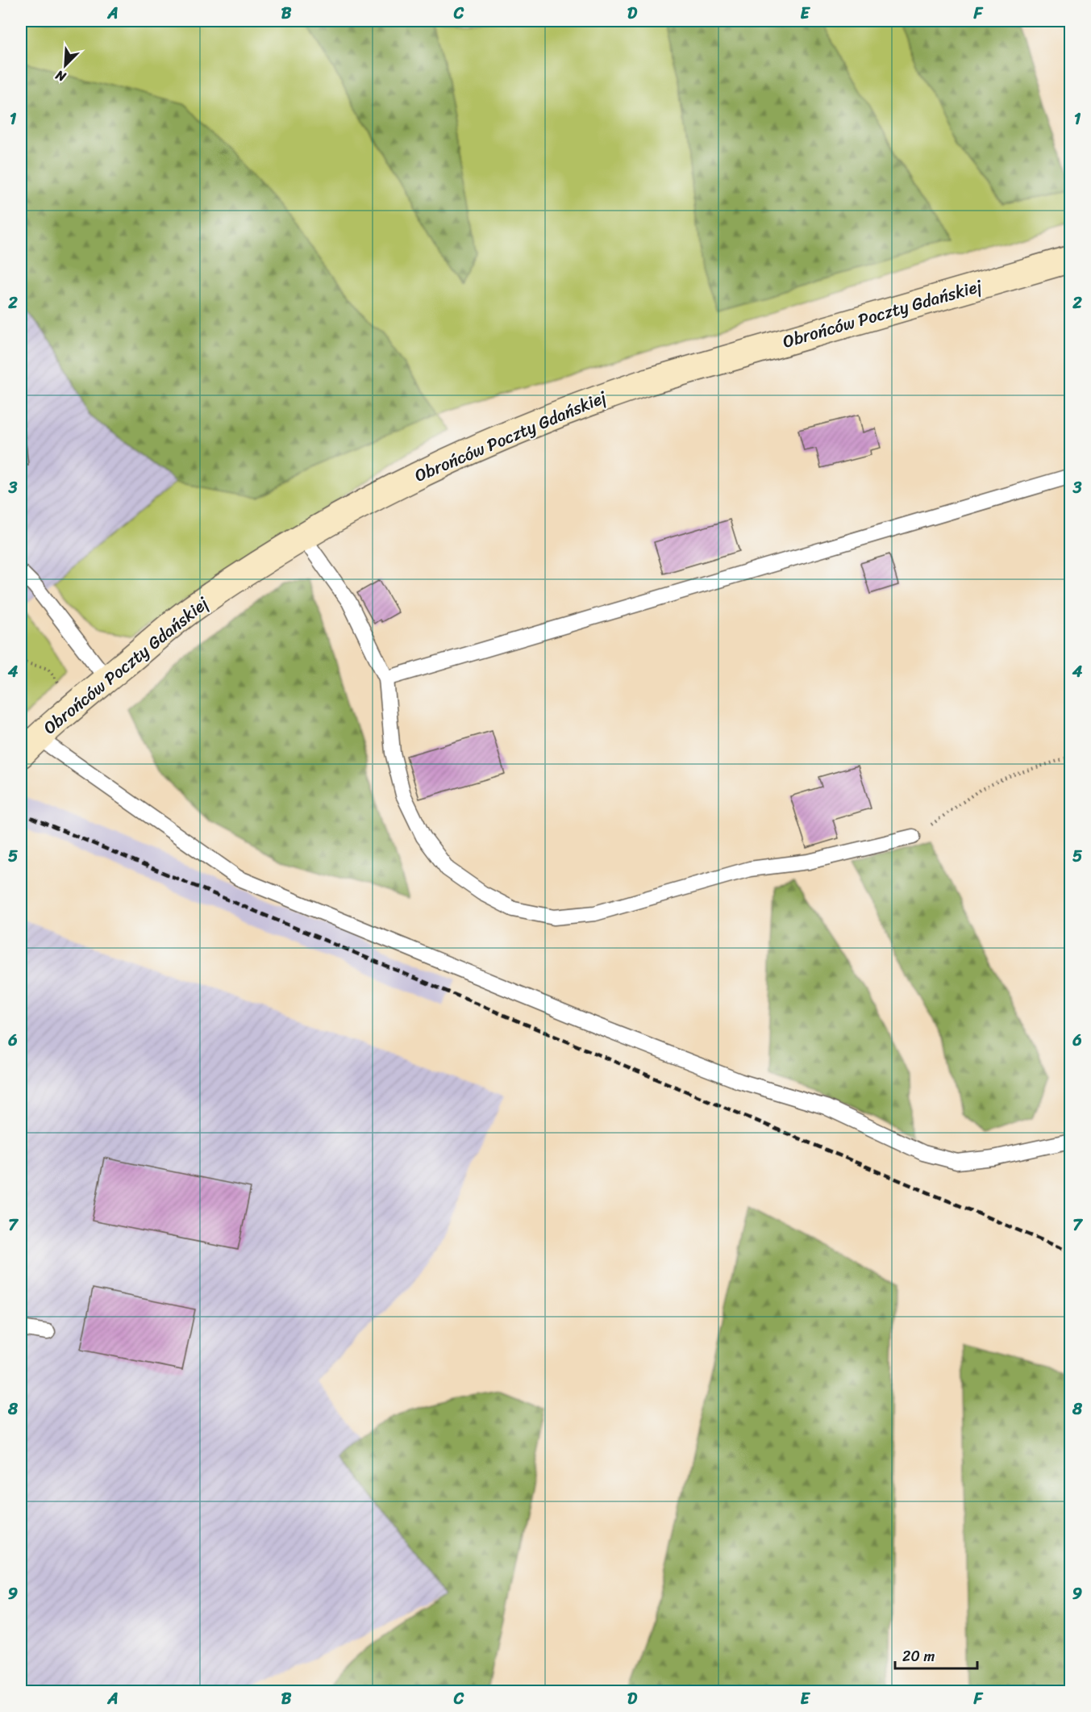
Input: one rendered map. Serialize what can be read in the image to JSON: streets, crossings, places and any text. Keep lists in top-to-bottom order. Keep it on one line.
{"streets":{"main road":["Obrońców Poczty Gdańskiej"]},"scale_bar":"20 m","north":"bottom left","grid":{"columns":["A","B","C","D","E","F"],"rows":["1","2","3","4","5","6","7","8","9"]}}
